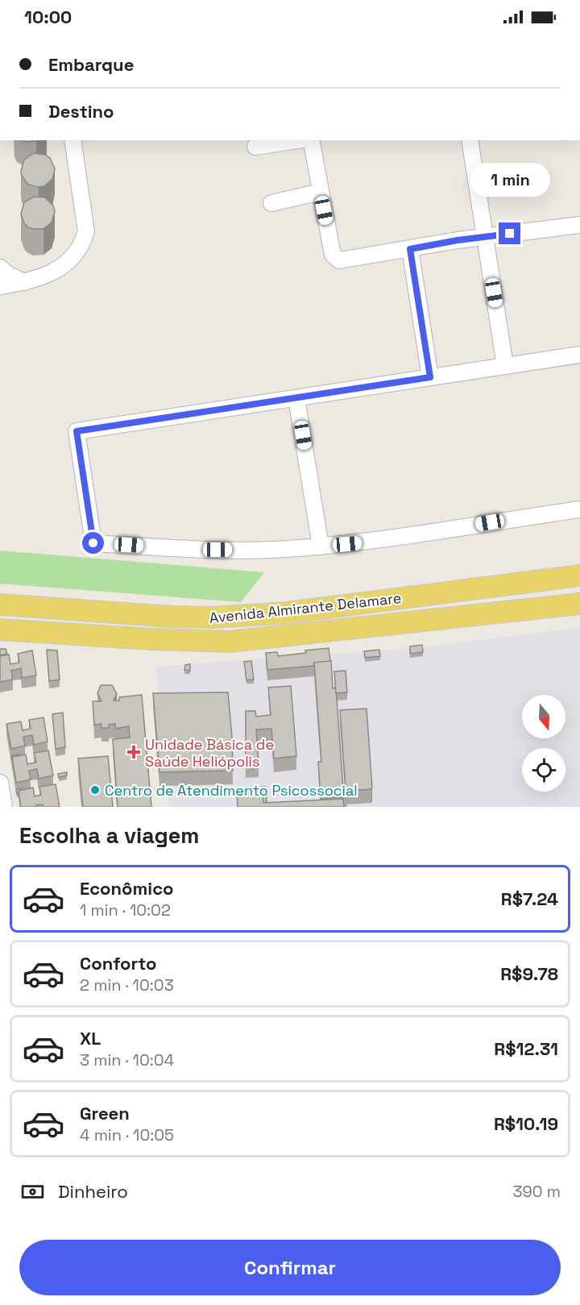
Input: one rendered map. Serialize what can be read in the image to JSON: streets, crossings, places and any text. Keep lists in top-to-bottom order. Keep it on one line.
{"streets":{"main road":["Avenida Almirante Delamare"]},"places":{"health":["Unidade Básica de Saúde Heliópolis"],"other":["Centro de Atendimento Psicossocial"]},"north":"bottom","page":{"status":"10:00","banner":["Embarque","Destino"],"bubble":"1 min","heading":"Escolha a viagem","list":[{"name":"Econômico","note":"1 min · 10:02","value":"R$7.24"},{"name":"Conforto","note":"2 min · 10:03","value":"R$9.78"},{"name":"XL","note":"3 min · 10:04","value":"R$12.31"},{"name":"Green","note":"4 min · 10:05","value":"R$10.19"}],"pay":["Dinheiro","390 m"],"buttons":"Confirmar"}}
